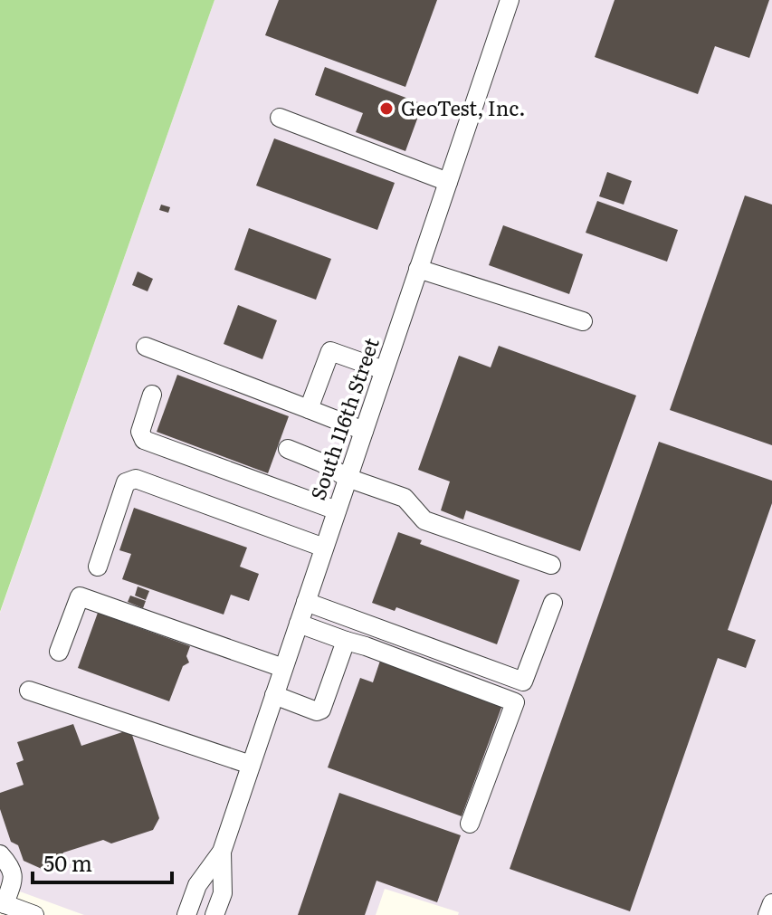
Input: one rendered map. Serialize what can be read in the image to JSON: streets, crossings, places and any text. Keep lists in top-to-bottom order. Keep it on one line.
{"streets":{"street":["South 116th Street"]},"places":["GeoTest, Inc."],"scale_bar":"50 m"}
